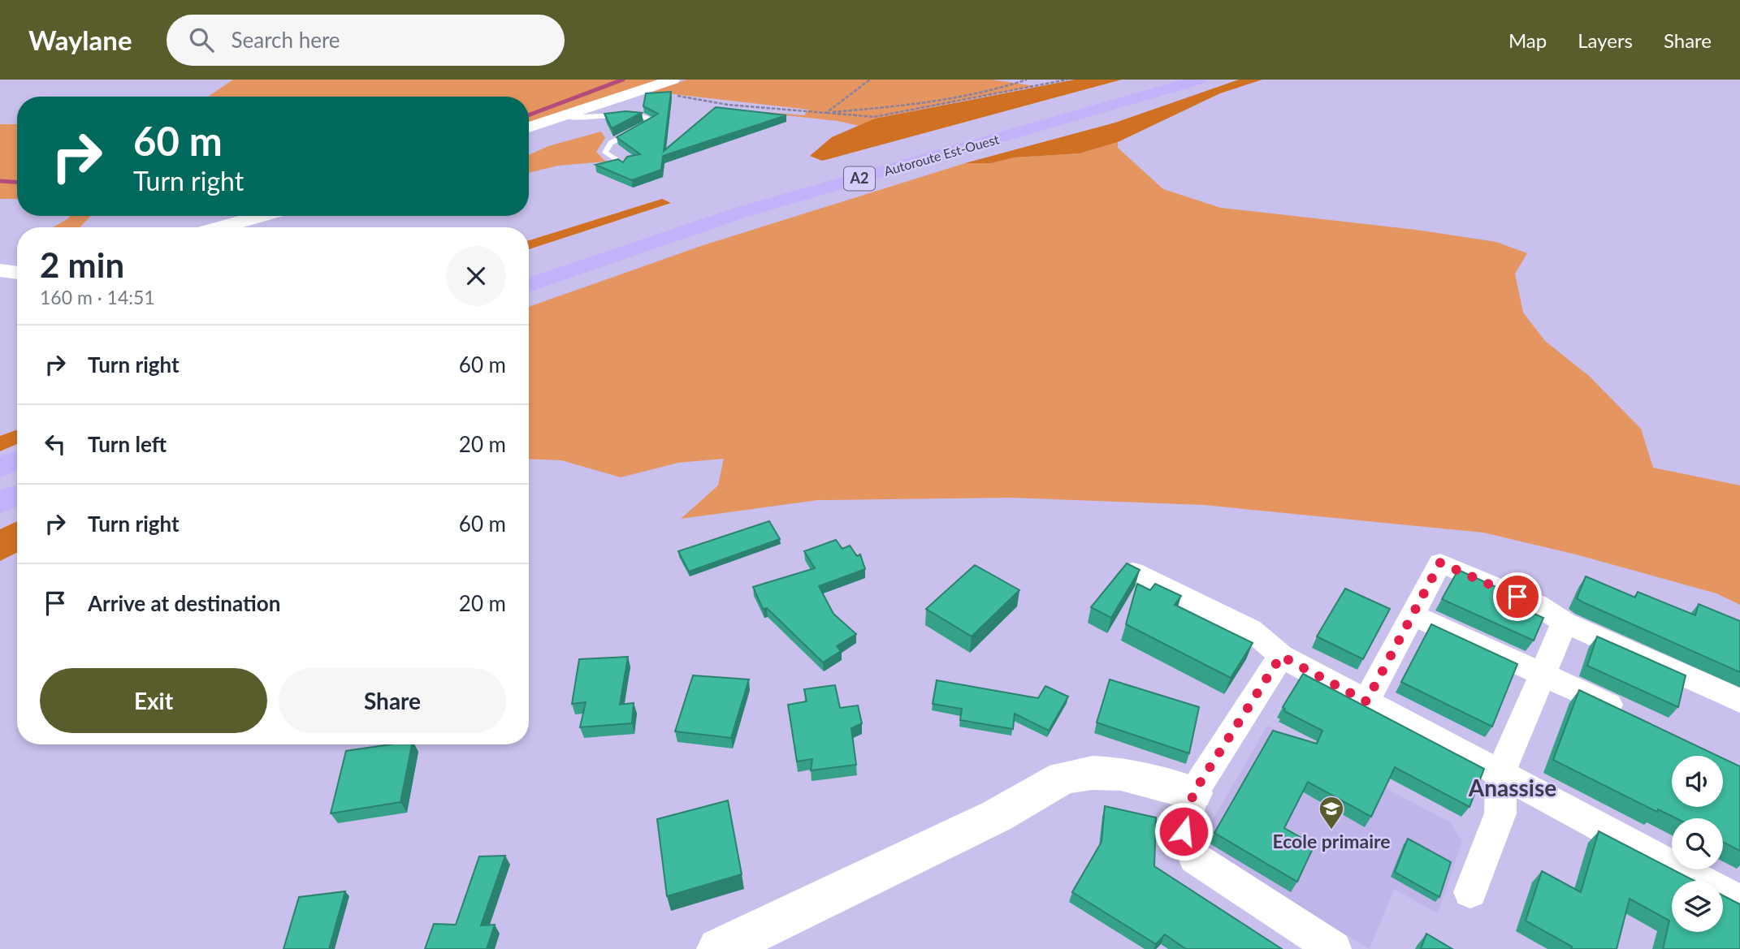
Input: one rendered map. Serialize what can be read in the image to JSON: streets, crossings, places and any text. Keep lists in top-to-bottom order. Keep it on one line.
{"streets":{"highway":["Autoroute Est-Ouest","A2"]},"districts":["Anassise"],"places":{"school or university":["Ecole primaire"]},"page":{"header":"Waylane","search":"Search here","nav":["Map","Layers","Share"],"turn":["60 m","Turn right"],"heading":["2 min","160 m · 14:51"],"list":[{"name":"Turn right","value":"60 m"},{"name":"Turn left","value":"20 m"},{"name":"Turn right","value":"60 m"},{"name":"Arrive at destination","value":"20 m"}],"buttons":["Exit","Share"]}}
